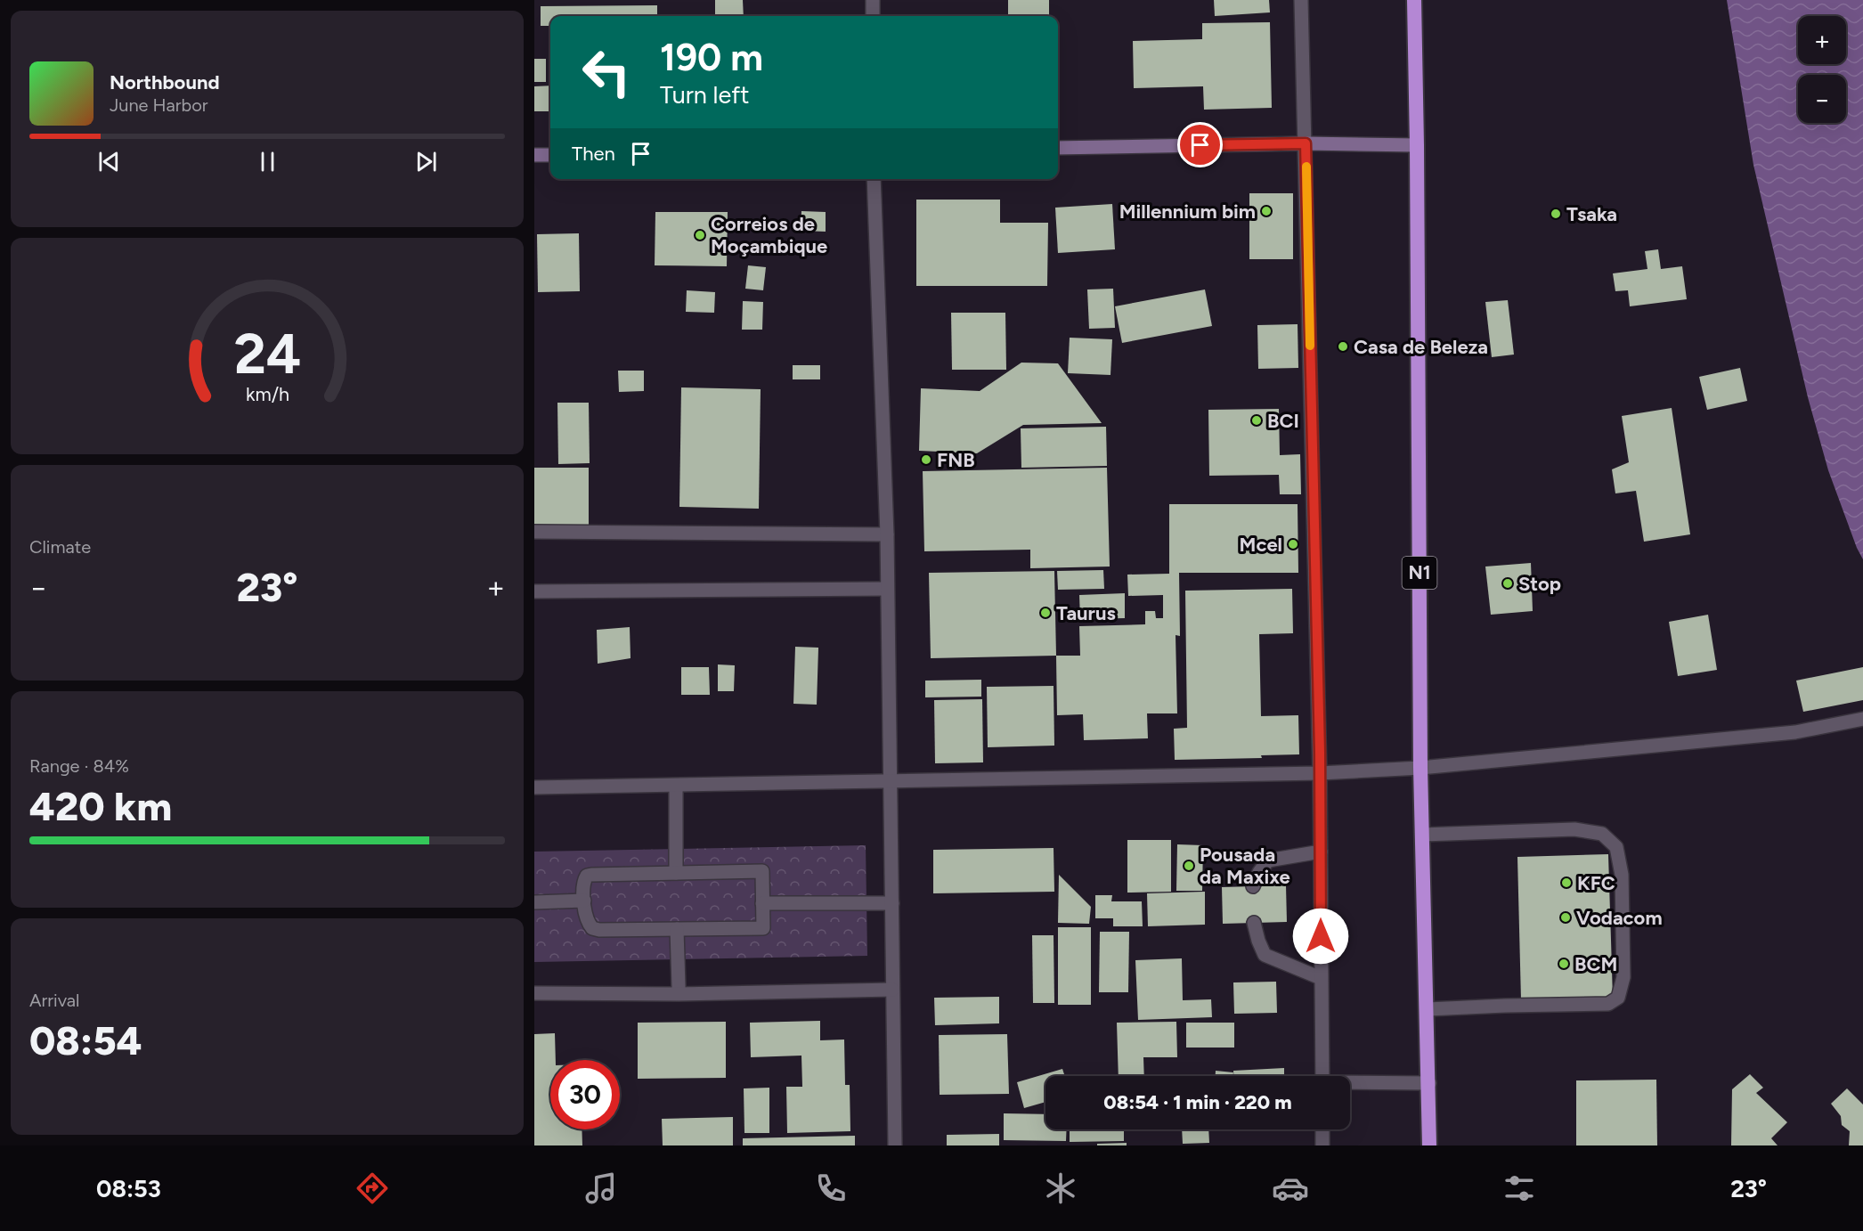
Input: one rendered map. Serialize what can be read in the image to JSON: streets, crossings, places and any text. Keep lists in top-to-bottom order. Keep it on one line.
{"streets":{"highway":["N1"]},"places":["Millennium bim","Tsaka","Correios de Moçambique","Casa de Beleza","BCI","FNB","Mcel","Stop","Taurus","Pousada da Maxixe","KFC","Vodacom","BCM"],"page":{"map_buttons":["+","−"],"turn":["190 m","Turn left"],"song":["Northbound","June Harbor"],"then":"Then","tile":["Climate",["Range · 84%","420 km"],["Arrival","08:54"]],"heat":["−","23°","+"],"limit":"30","trip":"08:54 · 1 min · 220 m","tabs":["08:53","23°"],"gauge":["24","km/h"]}}
